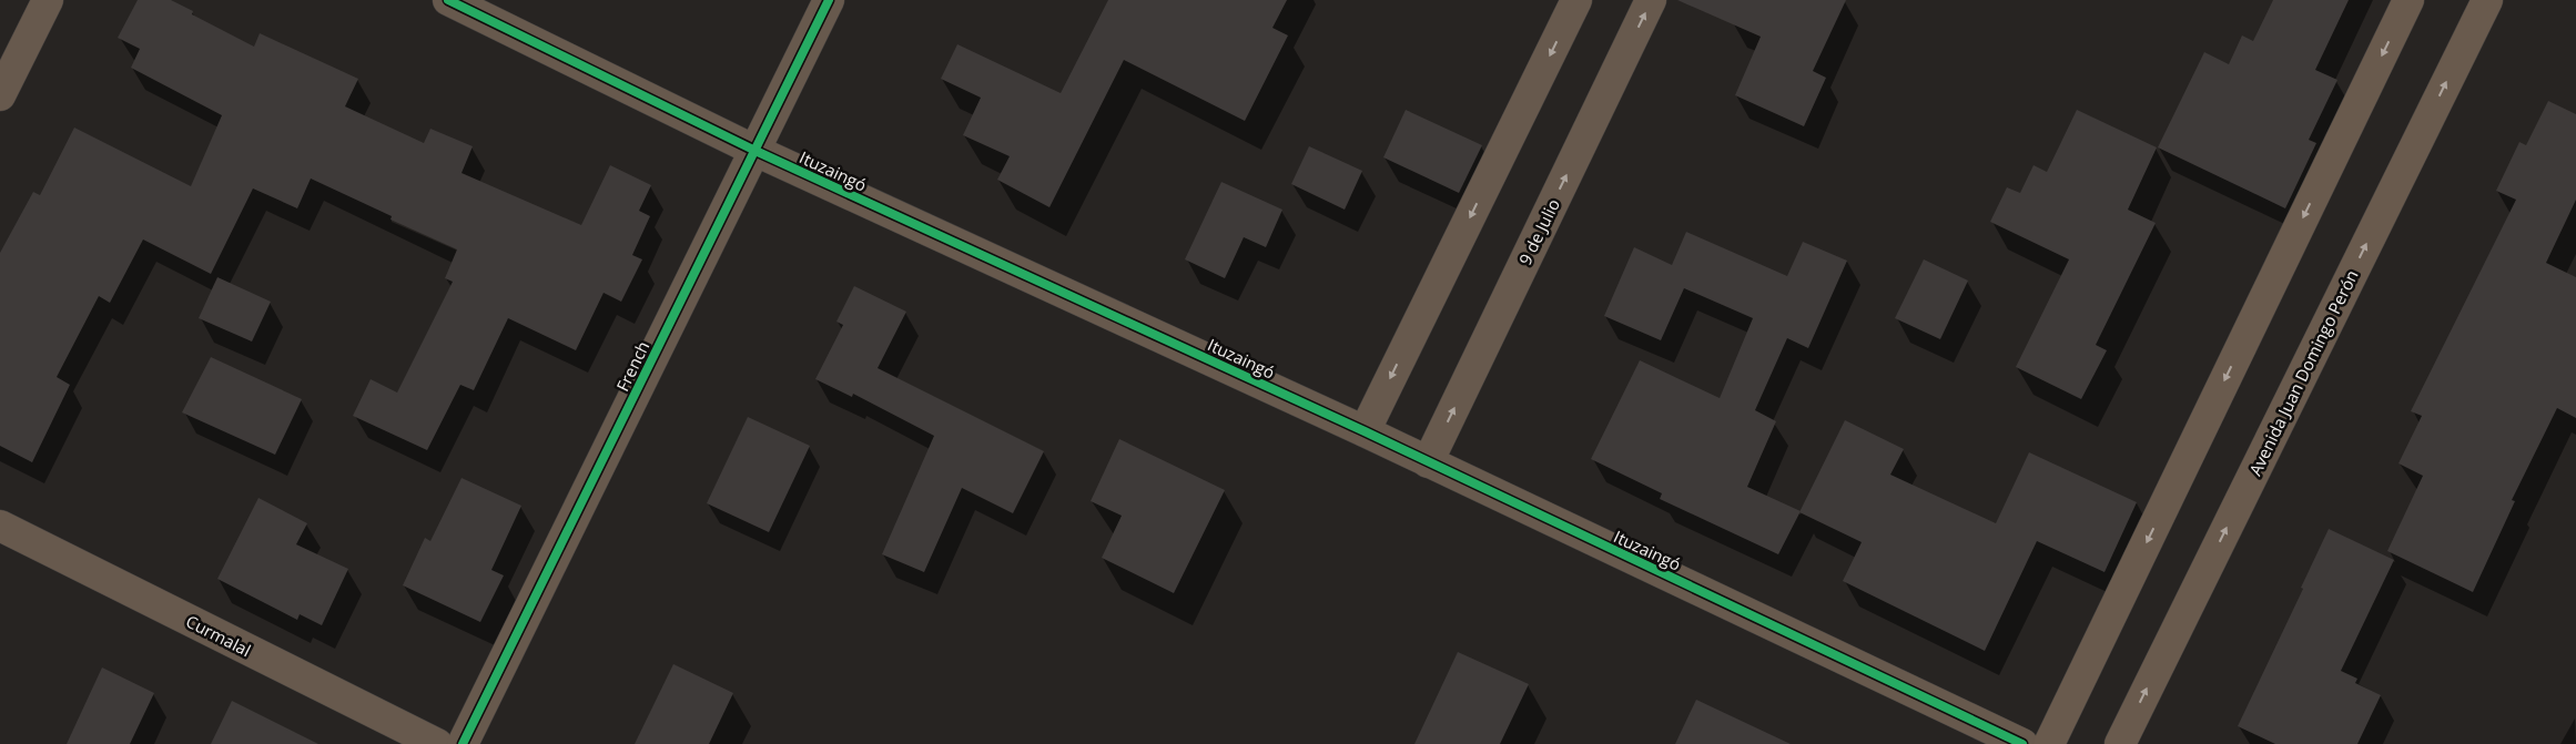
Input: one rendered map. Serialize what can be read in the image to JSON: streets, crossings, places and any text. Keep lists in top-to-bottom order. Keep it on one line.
{"streets":{"main road":["Avenida Juan Domingo Perón"],"street":["Ituzaingó","9 de Julio","French","Curmalal"]},"crossings":[["Ituzaingó","9 de Julio"],["Ituzaingó","French"]]}
